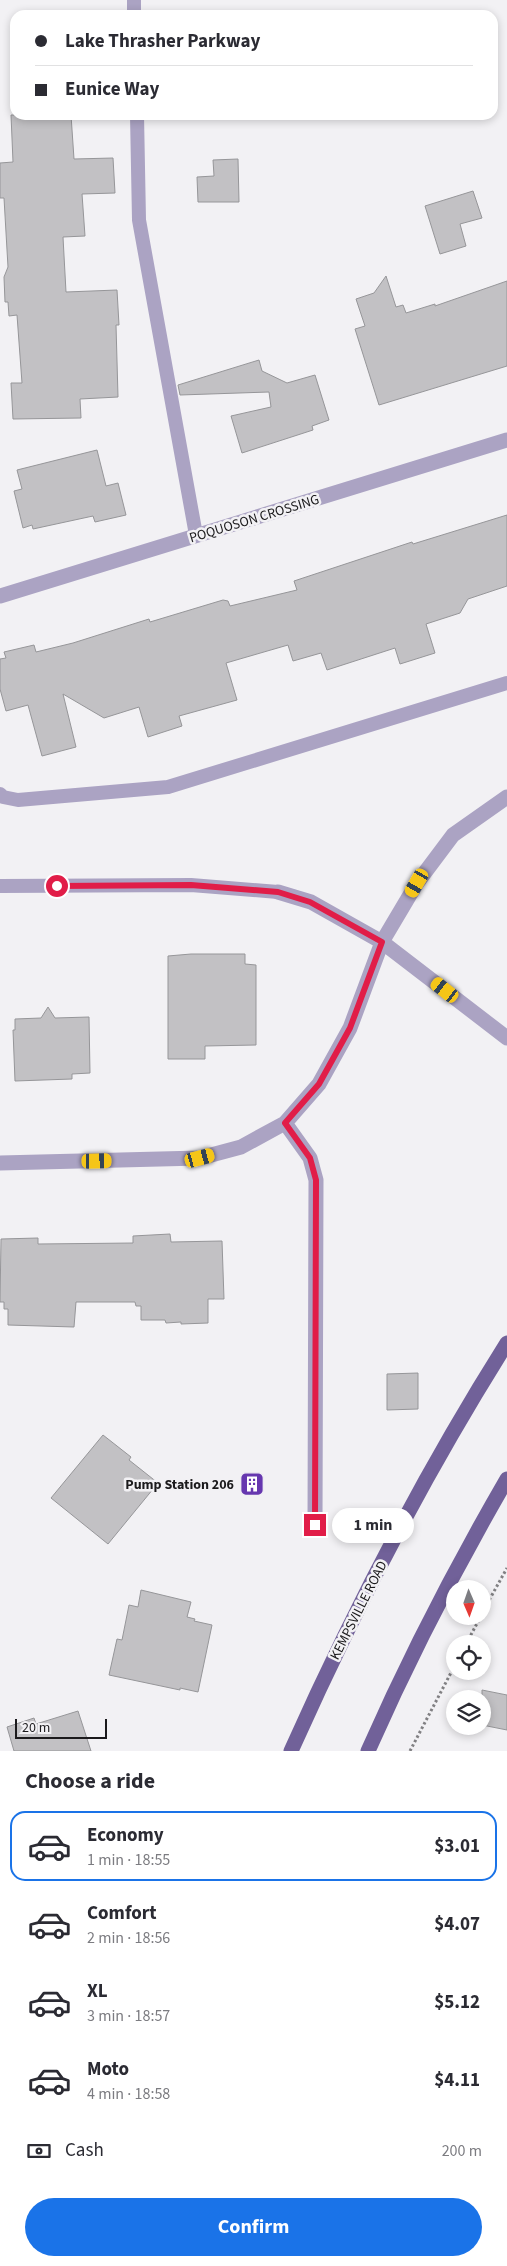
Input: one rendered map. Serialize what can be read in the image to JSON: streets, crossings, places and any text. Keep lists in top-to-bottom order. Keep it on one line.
{"streets":{"main road":["KEMPSVILLE ROAD"],"street":["POQUOSON CROSSING"]},"places":{"building":["Pump Station 206"]},"scale_bar":"20 m","north":"bottom","page":{"banner":["Lake Thrasher Parkway","Eunice Way"],"bubble":"1 min","scale":"20 m","heading":"Choose a ride","list":[{"name":"Economy","note":"1 min · 18:55","value":"$3.01"},{"name":"Comfort","note":"2 min · 18:56","value":"$4.07"},{"name":"XL","note":"3 min · 18:57","value":"$5.12"},{"name":"Moto","note":"4 min · 18:58","value":"$4.11"}],"pay":["Cash","200 m"],"buttons":"Confirm"}}
